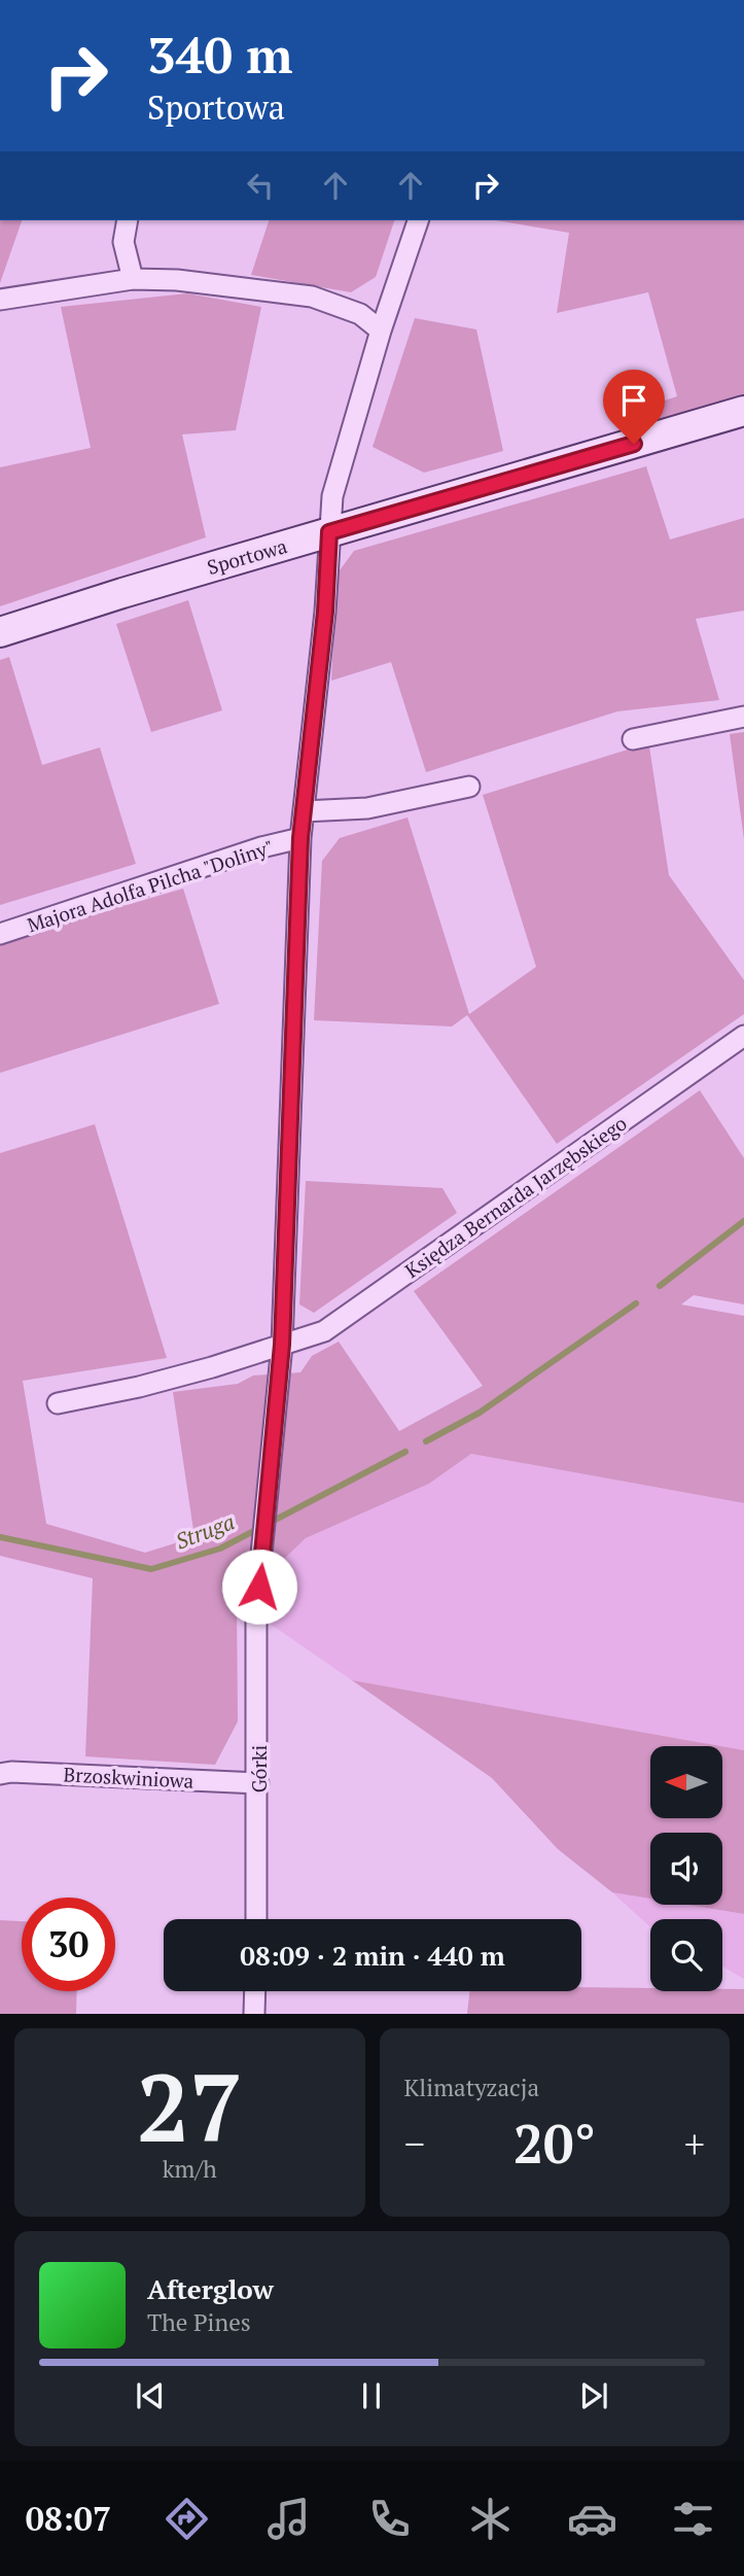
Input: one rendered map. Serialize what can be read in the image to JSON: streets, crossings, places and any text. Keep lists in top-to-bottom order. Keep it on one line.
{"streets":{"street":["Sportowa","Majora Adolfa Pilcha \"Doliny\"","Księdza Bernarda Jarzębskiego","Górki","Brzoskwiniowa"]},"crossings":[["Sportowa","Górki"],["Majora Adolfa Pilcha \"Doliny\"","Górki"],["Księdza Bernarda Jarzębskiego","Górki"],["Górki","Brzoskwiniowa"]],"water":["Struga"],"north":"left","page":{"turn":["340 m","Sportowa"],"limit":"30","trip":"08:09 · 2 min · 440 m","tile":[["27","km/h"],"Klimatyzacja"],"heat":["−","20°","+"],"song":["Afterglow","The Pines"],"tabs":"08:07"}}
